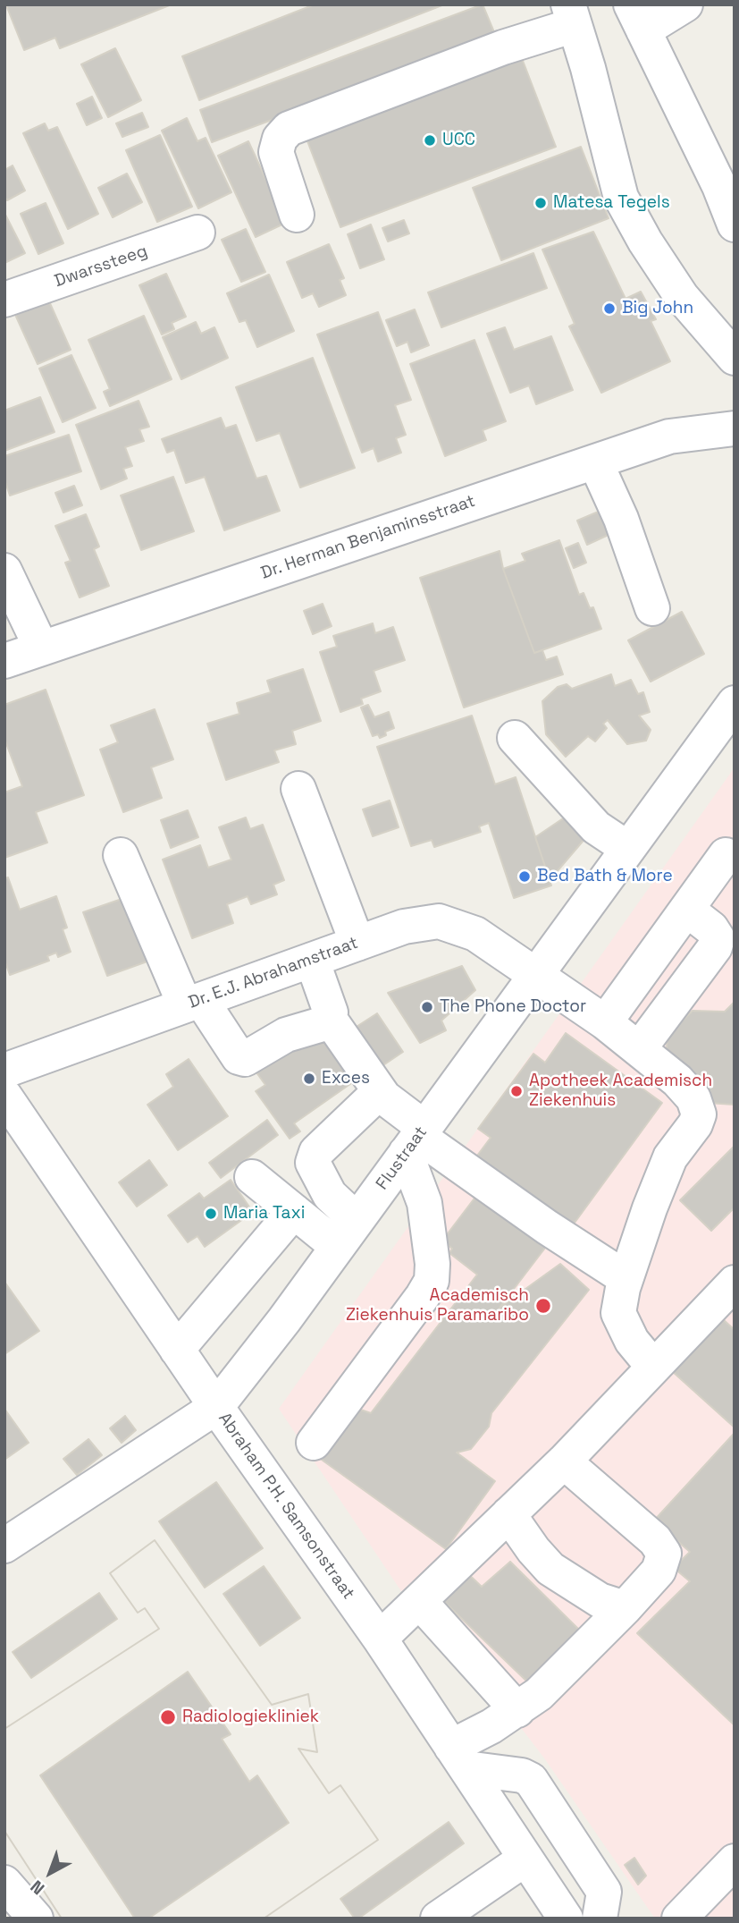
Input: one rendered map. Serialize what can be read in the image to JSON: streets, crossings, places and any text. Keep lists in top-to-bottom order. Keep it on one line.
{"streets":{"street":["Dwarssteeg","Dr. Herman Benjaminsstraat","Dr. E.J. Abrahamstraat","Flustraat","Abraham P.H. Samsonstraat"]},"crossings":[["Dr. E.J. Abrahamstraat","Flustraat"],["Flustraat","Abraham P.H. Samsonstraat"]],"places":["UCC","Matesa Tegels","Big John","Bed Bath & More","The Phone Doctor","Exces","Apotheek Academisch Ziekenhuis","Maria Taxi","Academisch Ziekenhuis Paramaribo","Radiologiekliniek"],"north":"bottom left"}
